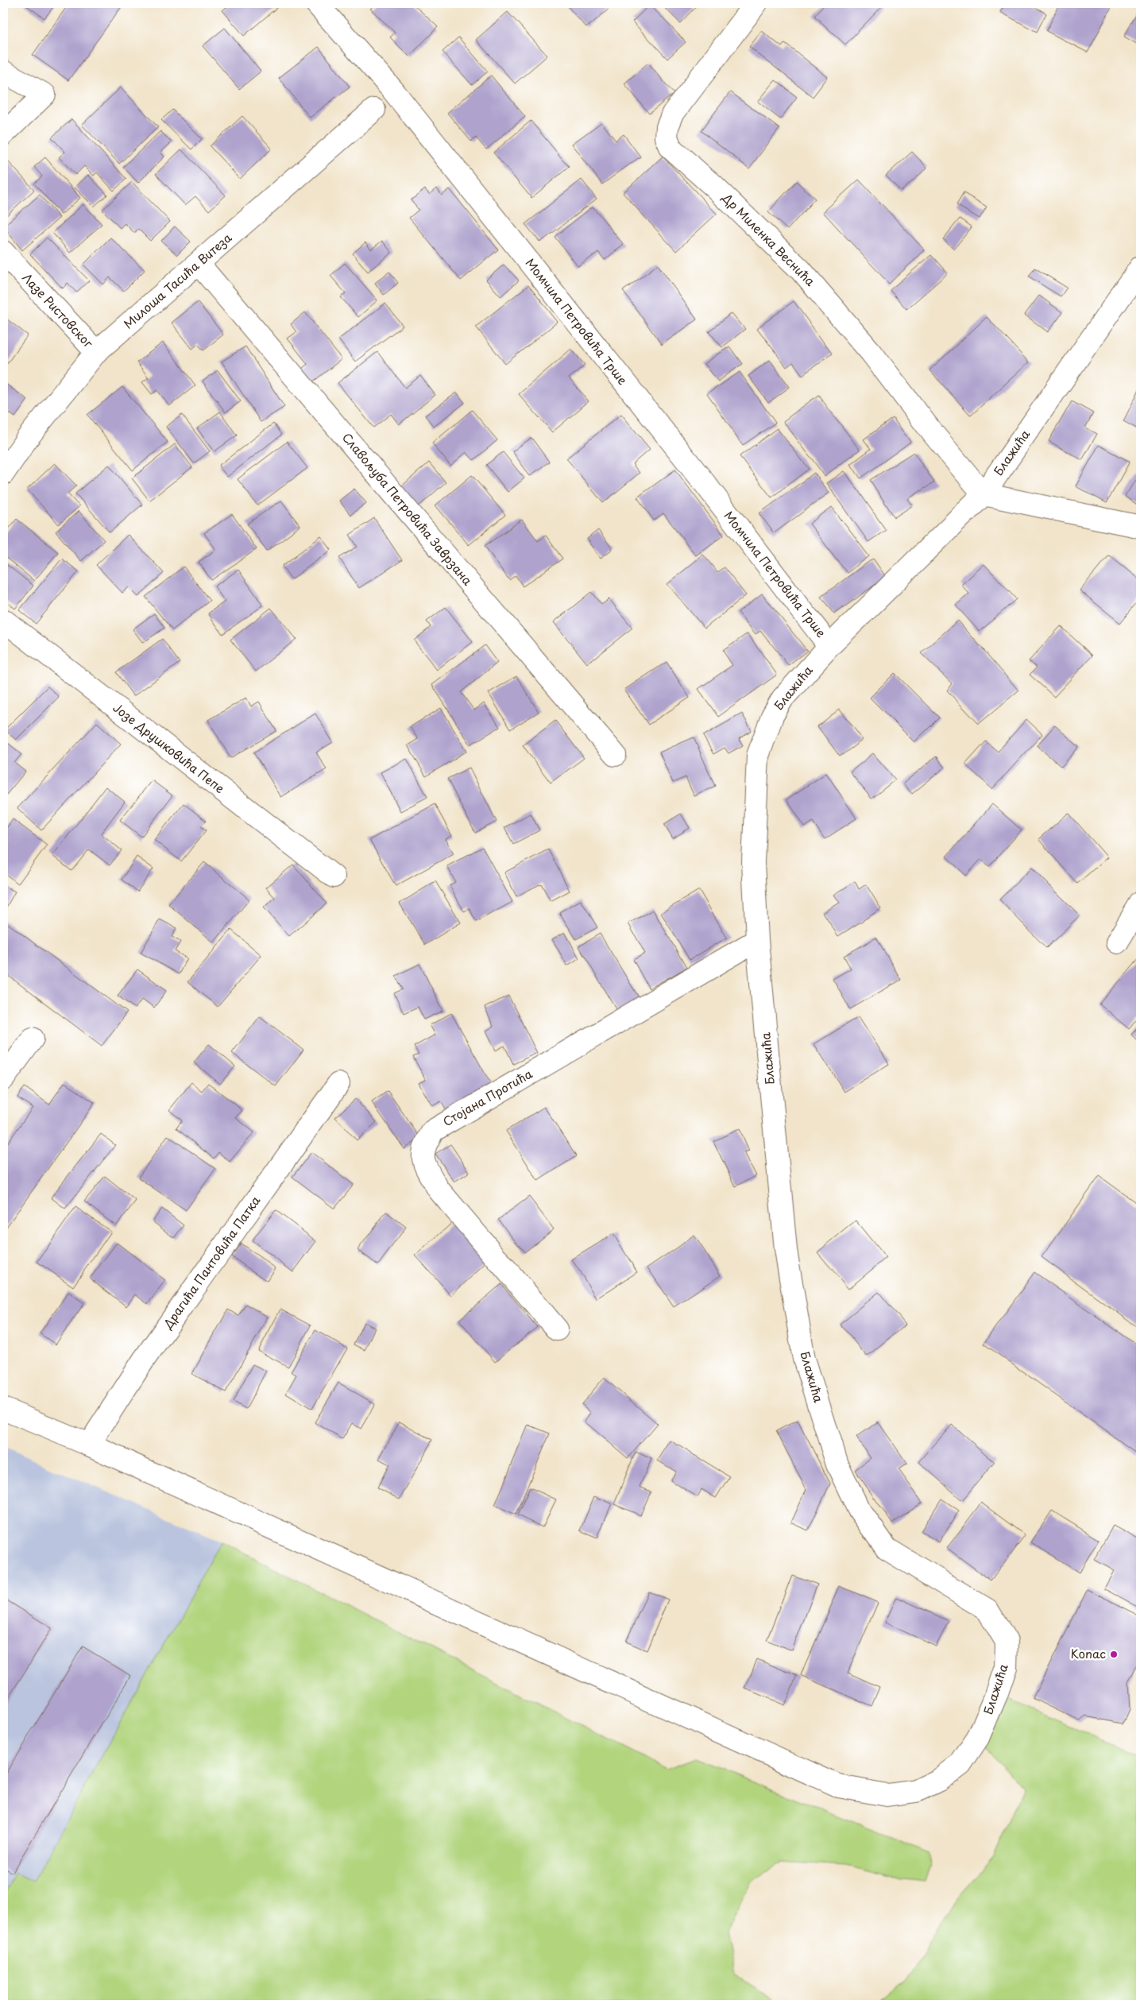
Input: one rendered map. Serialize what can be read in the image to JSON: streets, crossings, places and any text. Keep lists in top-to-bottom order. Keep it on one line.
{"streets":{"street":["Др Миленка Веснића","Милоша Тасића Витеза","Лазе Ристовског","Момчила Петровића Трше","Блажића","Славољуба Петровића Заврзана","Јозе Друшковића Пепе","Стојана Протића","Драгића Пантовића Патка"]},"crossings":[["Др Миленка Веснића","Блажића"],["Милоша Тасића Витеза","Лазе Ристовског"],["Милоша Тасића Витеза","Славољуба Петровића Заврзана"],["Момчила Петровића Трше","Блажића"],["Блажића","Стојана Протића"],["Блажића","Драгића Пантовића Патка"]],"places":["Konac"]}
